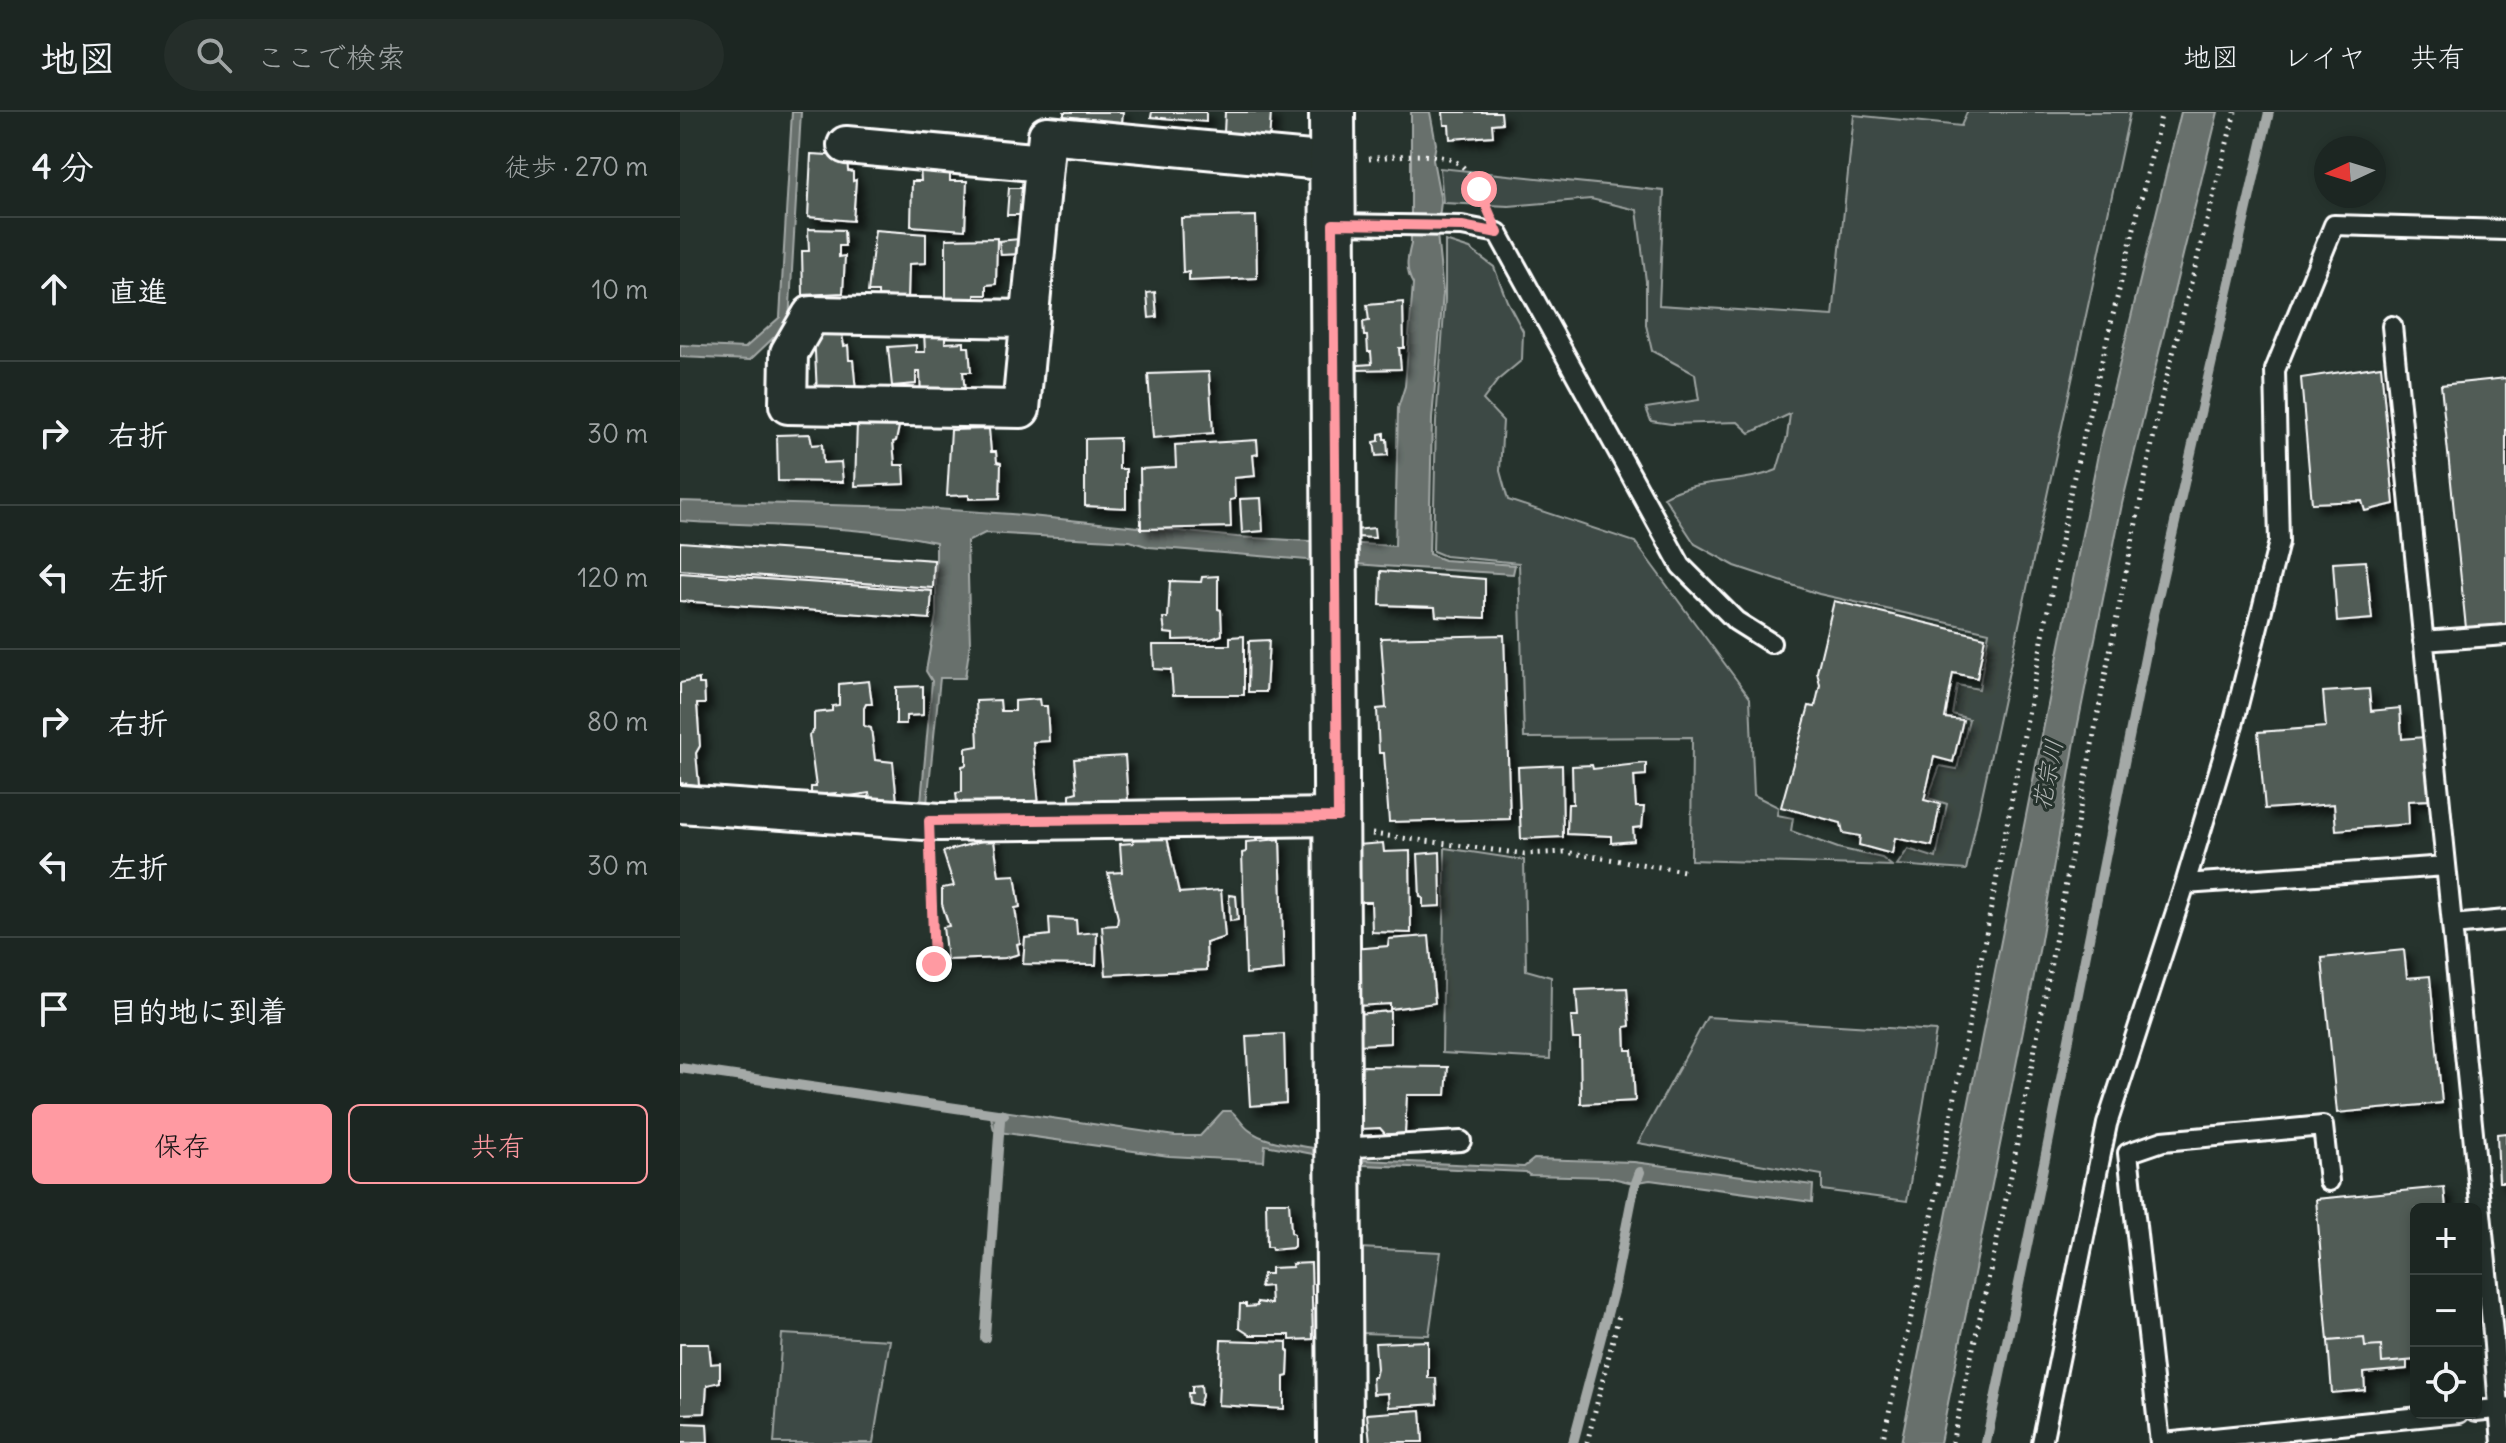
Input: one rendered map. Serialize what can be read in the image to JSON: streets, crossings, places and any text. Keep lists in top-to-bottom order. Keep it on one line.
{"water":["花宗川"],"north":"left","page":{"header":"地図","search":"ここで検索","nav":["地図","レイヤ","共有"],"heading":["4 分","徒歩 · 270 m"],"list":[["直進","10 m"],["右折","30 m"],["左折","120 m"],["右折","80 m"],["左折","30 m"],"目的地に到着"],"buttons":["保存","共有"],"map_buttons":["+","−"]}}
